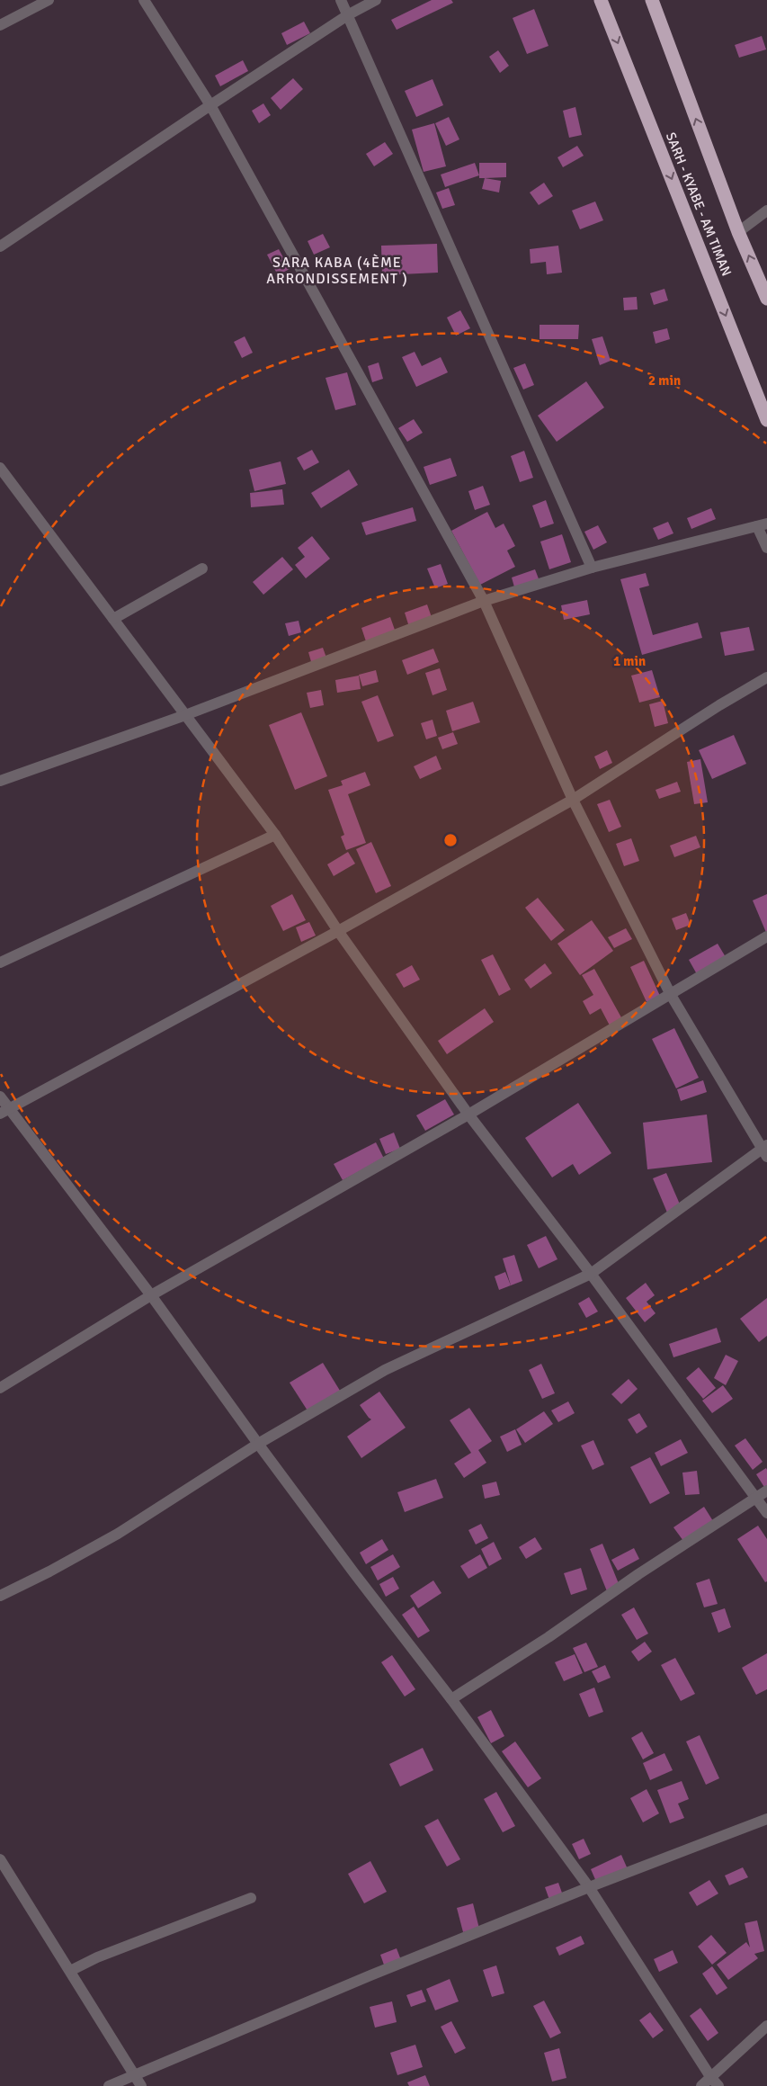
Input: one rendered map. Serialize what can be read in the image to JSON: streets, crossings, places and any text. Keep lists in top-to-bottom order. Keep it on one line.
{"streets":{"highway":["SARH - KYABE - AM TIMAN"]},"districts":["SARA KABA (4ÈME ARRONDISSEMENT )"],"rings":["2 min","1 min"]}
